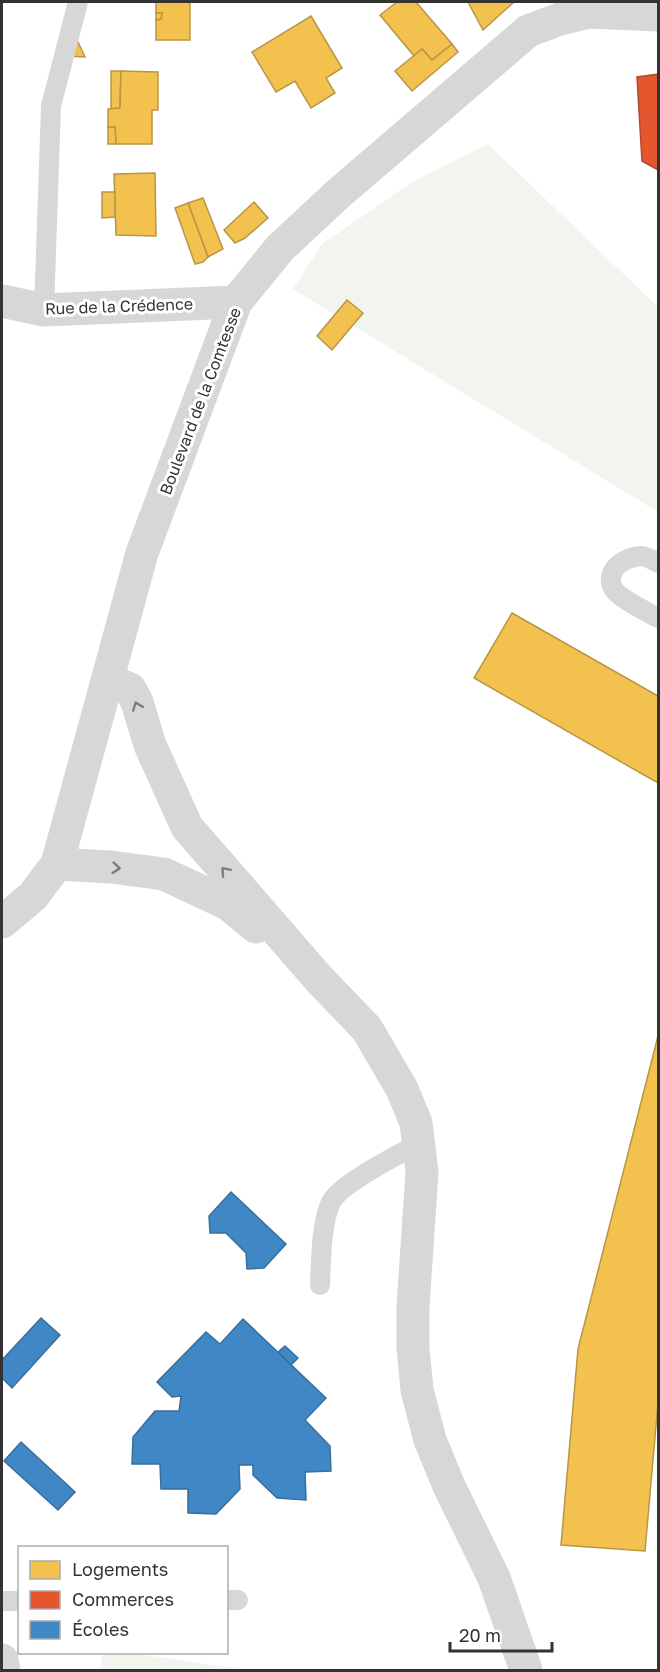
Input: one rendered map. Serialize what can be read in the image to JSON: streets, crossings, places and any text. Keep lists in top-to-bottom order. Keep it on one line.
{"streets":{"street":["Rue de la Crédence","Boulevard de la Comtesse"]},"crossings":[["Rue de la Crédence","Boulevard de la Comtesse"]],"legend":["Logements","Commerces","Écoles"],"scale_bar":"20 m"}
